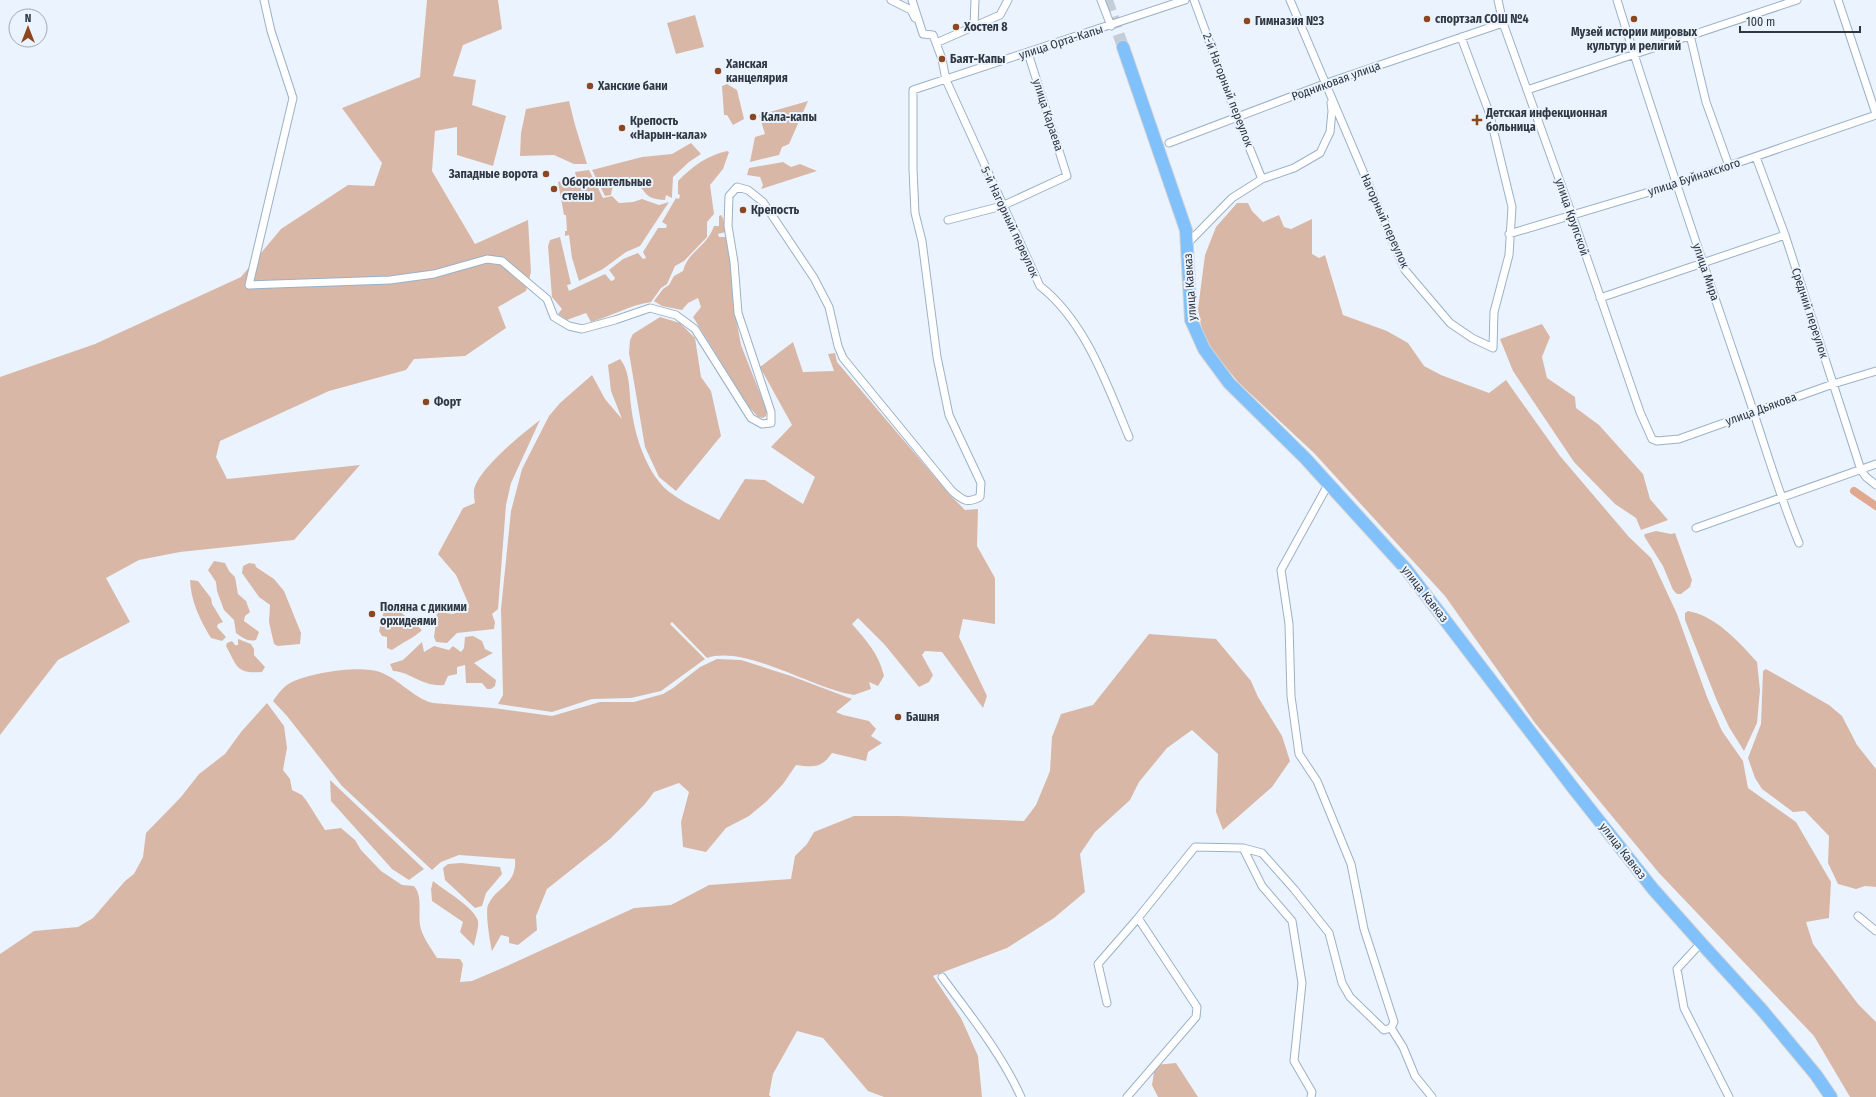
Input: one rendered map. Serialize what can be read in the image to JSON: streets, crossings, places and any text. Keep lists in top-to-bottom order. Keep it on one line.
{"streets":{"highway":["улица Кавказ"],"street":["улица Орта-Капы","Родниковая улица","2-й Нагорный переулок","улица Караева","улица Буйнакского","улица Крупской","Нагорный переулок","5-й Нагорный переулок","улица Мира","Средний переулок","улица Дьякова"]},"crossings":[["улица Орта-Капы","улица Караева"],["улица Орта-Капы","5-й Нагорный переулок"],["Родниковая улица","2-й Нагорный переулок"],["Родниковая улица","улица Крупской"],["Родниковая улица","Нагорный переулок"],["улица Караева","5-й Нагорный переулок"],["улица Буйнакского","улица Крупской"],["улица Буйнакского","Нагорный переулок"],["улица Буйнакского","улица Мира"],["улица Буйнакского","Средний переулок"],["улица Крупской","улица Дьякова"],["улица Мира","улица Дьякова"],["Средний переулок","улица Дьякова"]],"places":{"other":["спортзал СОШ №4","Музей истории мировых культур и религий","Гимназия №3","Хостел 8","Баят-Капы","Ханская канцелярия","Ханские бани","Кала-капы","Крепость «Нарын-кала»","Западные ворота","Оборонительные стены","Крепость","Форт","Поляна с дикими орхидеями","Башня"],"health":["Детская инфекционная больница"]},"scale_bar":"100 m","north":"top"}
